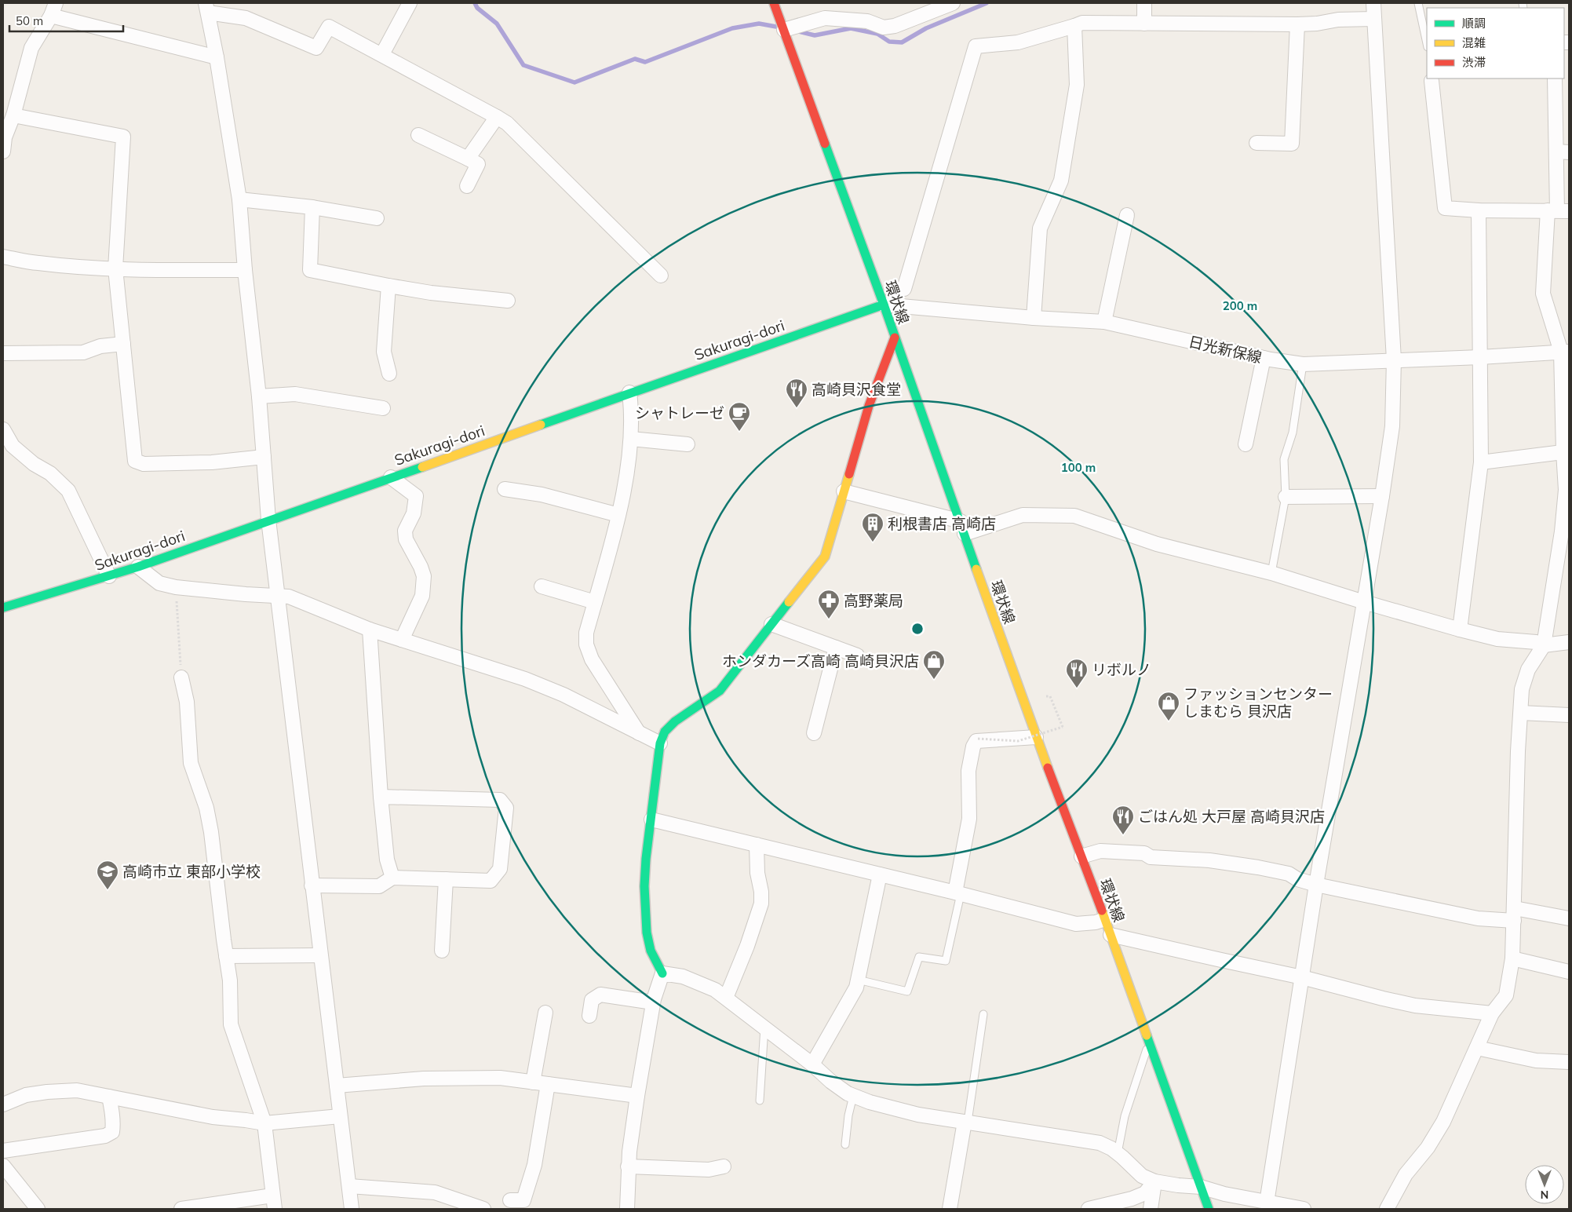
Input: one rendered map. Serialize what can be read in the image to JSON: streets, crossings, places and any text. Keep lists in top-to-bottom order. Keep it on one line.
{"streets":{"street":["環状線","Sakuragi-dori","日光新保線"]},"crossings":[["環状線","Sakuragi-dori"],["環状線","日光新保線"],["Sakuragi-dori","日光新保線"]],"places":{"restaurant":["高崎貝沢食堂","リボルノ","ごはん処 大戸屋 高崎貝沢店"],"cafe":["シャトレーゼ"],"building":["利根書店 高崎店"],"pharmacy":["高野薬局"],"shop":["ホンダカーズ高崎 高崎貝沢店","ファッションセンター しまむら 貝沢店"],"school or university":["高崎市立 東部小学校"]},"legend":["順調","混雑","渋滞"],"scale_bar":"50 m","north":"bottom","rings":["200 m","100 m"]}
